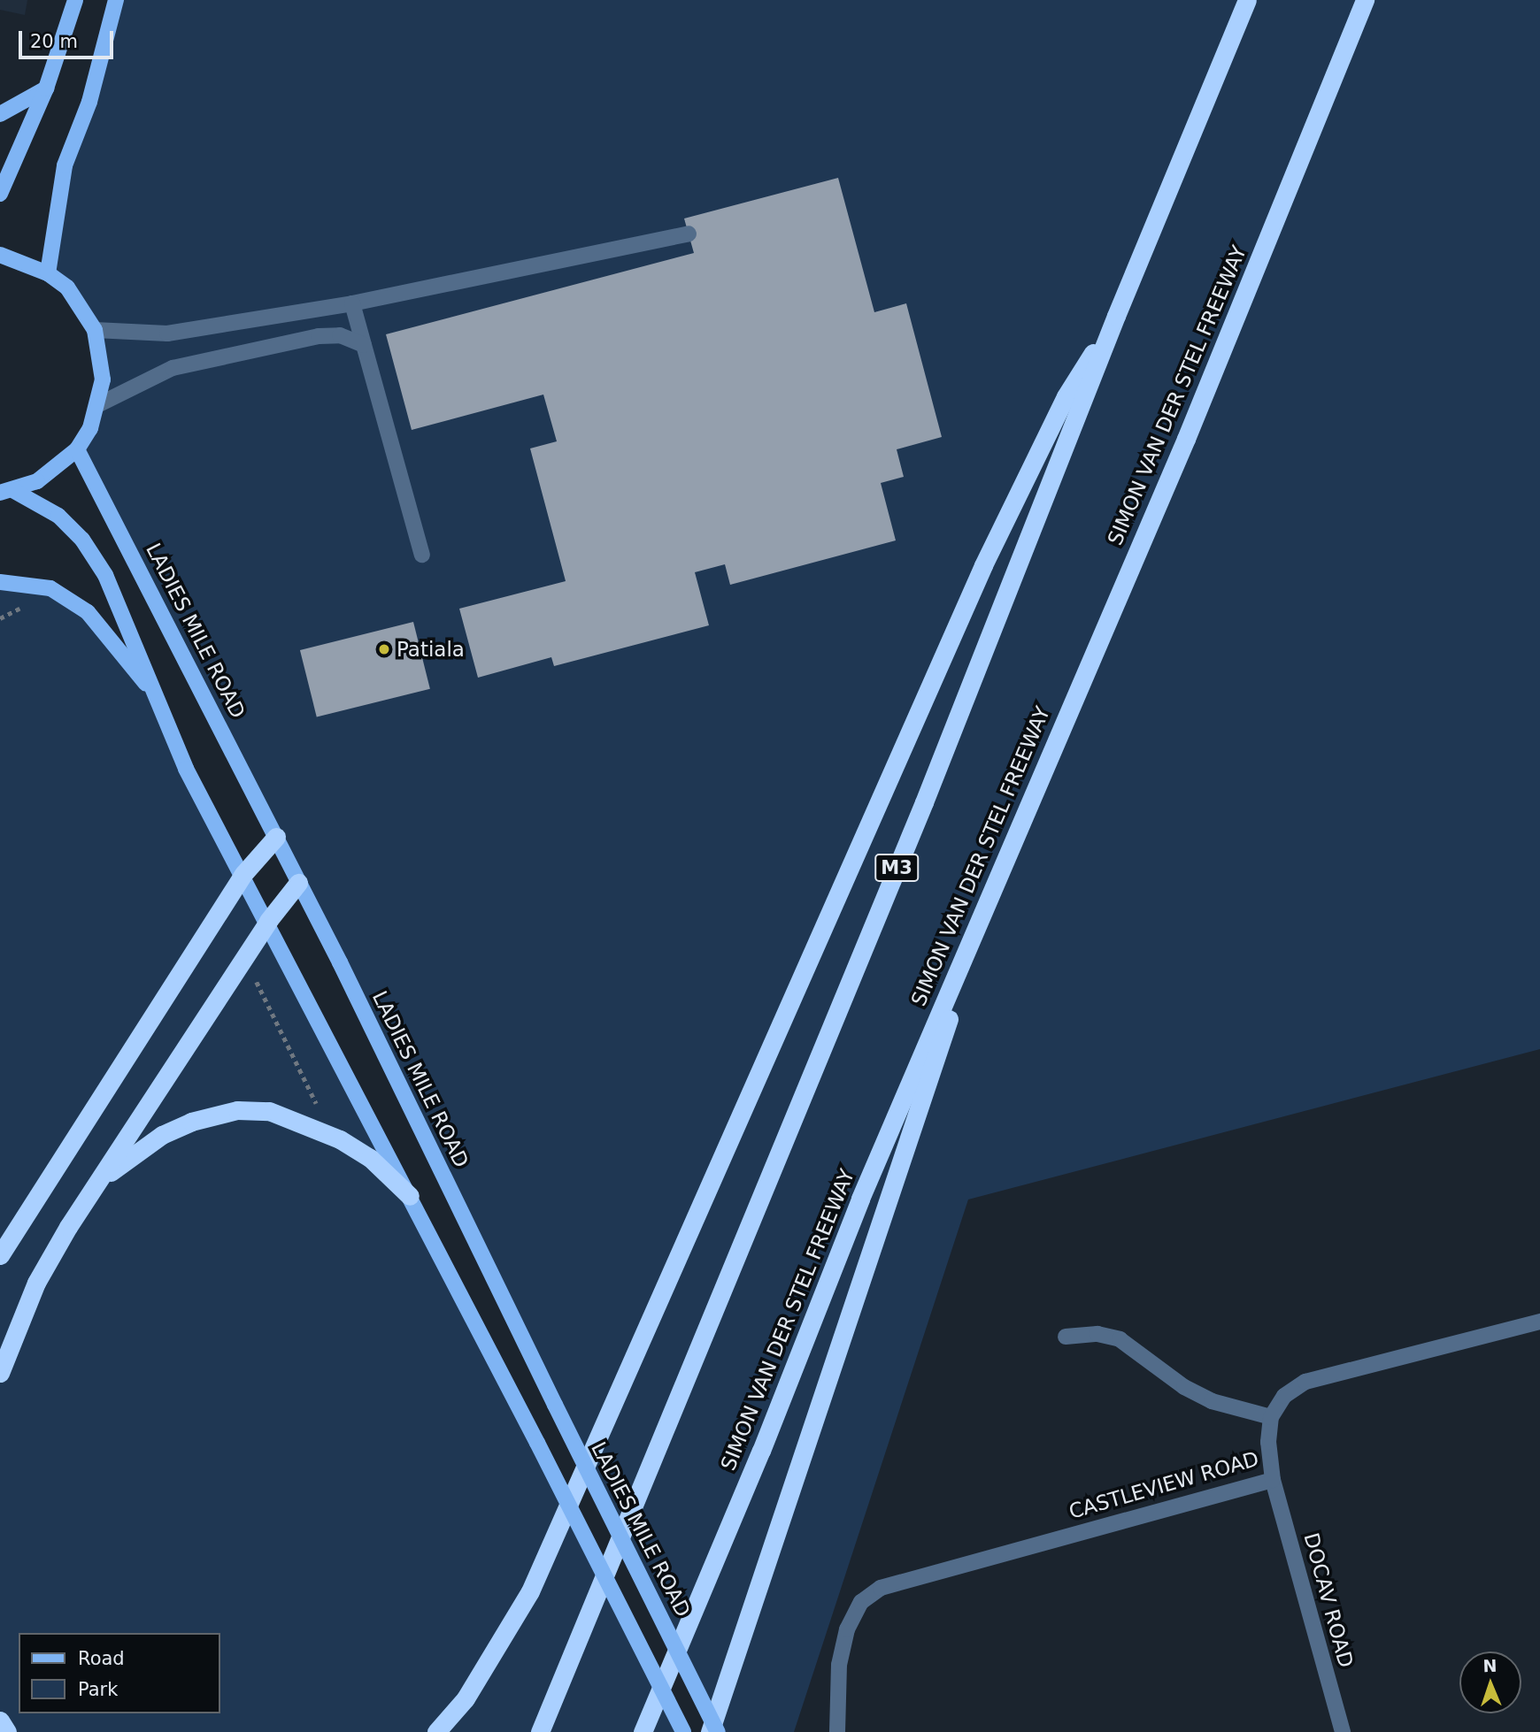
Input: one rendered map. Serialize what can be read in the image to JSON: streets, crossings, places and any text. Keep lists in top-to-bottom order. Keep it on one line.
{"streets":{"highway":["SIMON VAN DER STEL FREEWAY","M3"],"main road":["LADIES MILE ROAD"],"street":["CASTLEVIEW ROAD","DOCAV ROAD"]},"crossings":[["CASTLEVIEW ROAD","DOCAV ROAD"]],"places":["Patiala"],"legend":["Road","Park"],"scale_bar":"20 m","north":"top"}
